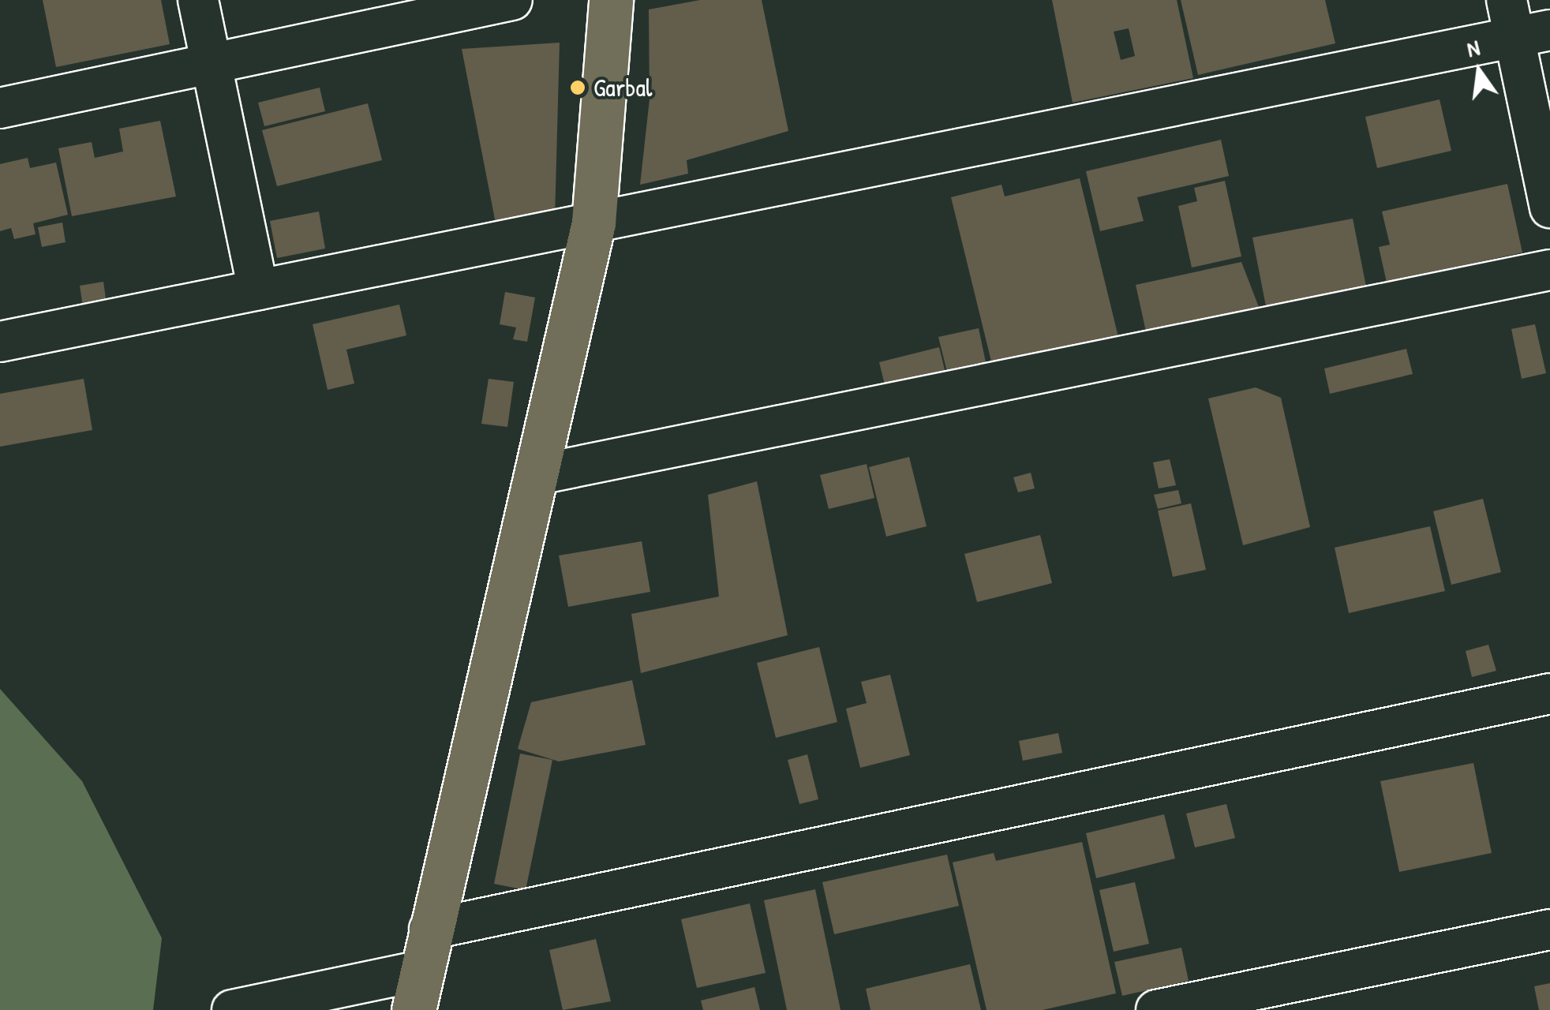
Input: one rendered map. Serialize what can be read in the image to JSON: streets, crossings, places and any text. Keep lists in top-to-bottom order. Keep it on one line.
{"places":["Garbal"],"north":"top"}
